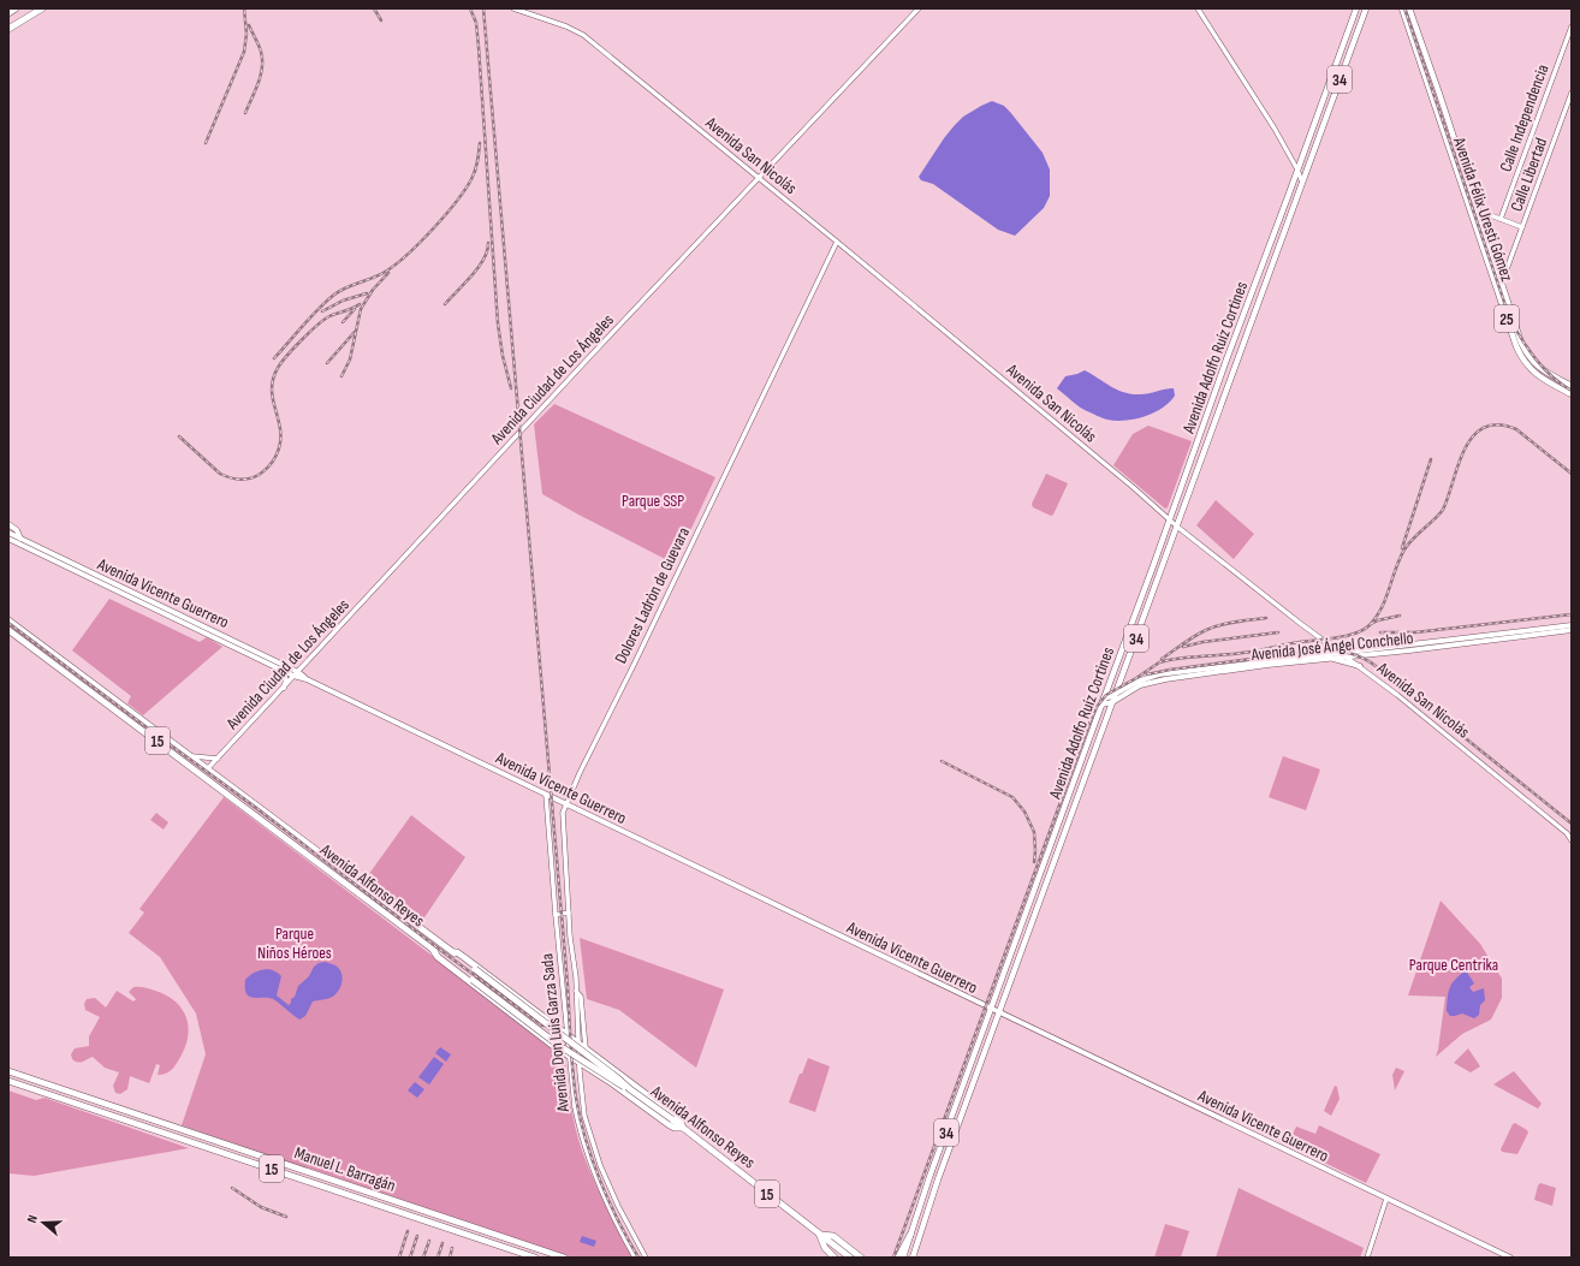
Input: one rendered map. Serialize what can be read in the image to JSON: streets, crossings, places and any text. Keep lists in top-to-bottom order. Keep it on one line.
{"streets":{"highway":["15","Avenida Alfonso Reyes","Manuel L. Barragán"],"main road":["34","Avenida Félix Uresti Gómez","25","Avenida Adolfo Ruíz Cortines","Avenida Vicente Guerrero","Avenida José Ángel Conchello"],"street":["Calle Independencia","Avenida San Nicolás","Calle Libertad","Avenida Ciudad de Los Ángeles","Dolores Ladròn de Guevara","Avenida Don Luis Garza Sada"]},"crossings":[["Avenida San Nicolás","Avenida Adolfo Ruíz Cortines"],["Avenida San Nicolás","Avenida Ciudad de Los Ángeles"],["Avenida San Nicolás","Dolores Ladròn de Guevara"],["Avenida San Nicolás","Avenida José Ángel Conchello"],["Calle Libertad","Avenida Félix Uresti Gómez"],["Avenida Adolfo Ruíz Cortines","Avenida Vicente Guerrero"],["Avenida Adolfo Ruíz Cortines","Avenida José Ángel Conchello"],["Avenida Ciudad de Los Ángeles","Avenida Vicente Guerrero"],["Avenida Ciudad de Los Ángeles","Avenida Alfonso Reyes"],["Avenida Vicente Guerrero","Dolores Ladròn de Guevara"],["Avenida Vicente Guerrero","Avenida Don Luis Garza Sada"],["Dolores Ladròn de Guevara","Avenida Don Luis Garza Sada"],["15","Avenida Alfonso Reyes"]],"parks":["Parque SSP","Parque Niños Héroes","Parque Centrika"],"north":"left"}
